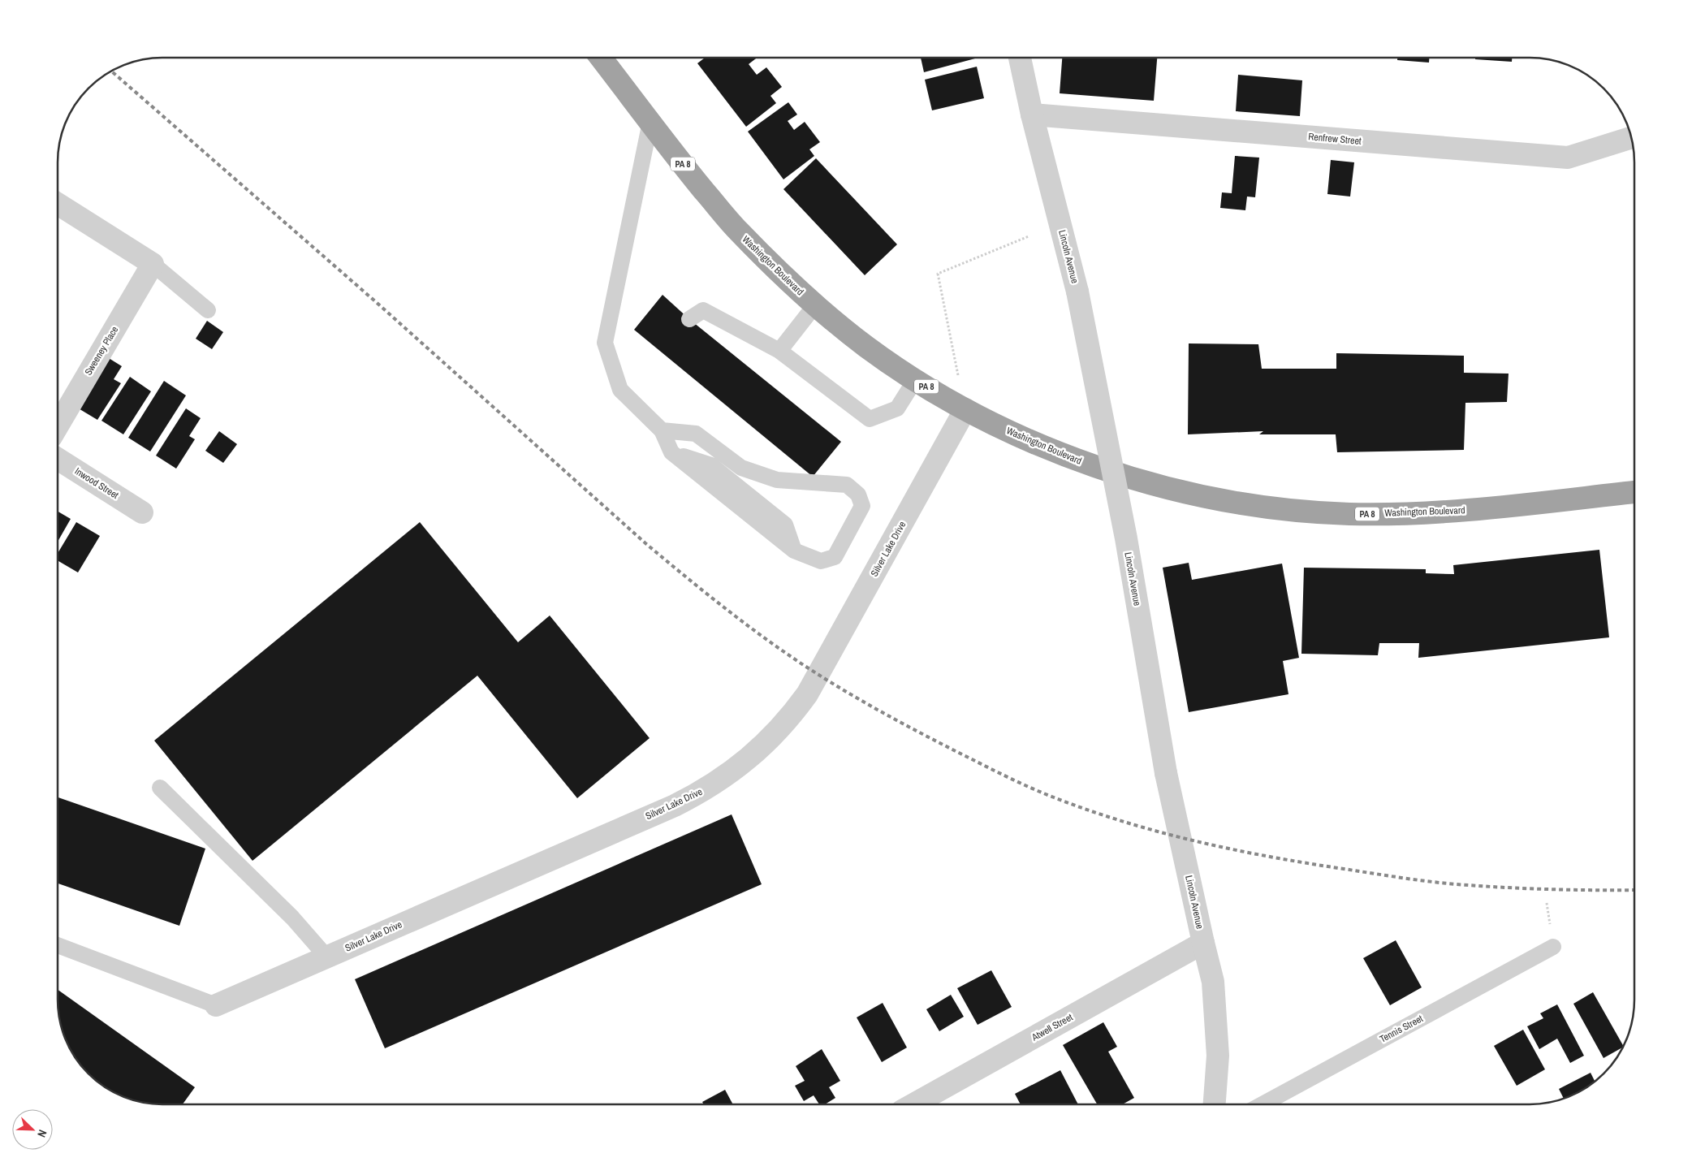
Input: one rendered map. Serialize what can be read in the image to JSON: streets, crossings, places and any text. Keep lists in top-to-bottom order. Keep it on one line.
{"streets":{"highway":["PA 8","Washington Boulevard"],"street":["Renfrew Street","Lincoln Avenue","Sweeney Place","Inwood Street","Silver Lake Drive","Atwell Street"],"lane":["Tennis Street"]},"crossings":[["Renfrew Street","Lincoln Avenue"],["Lincoln Avenue","Atwell Street"],["Washington Boulevard","Silver Lake Drive"]],"north":"bottom right"}
